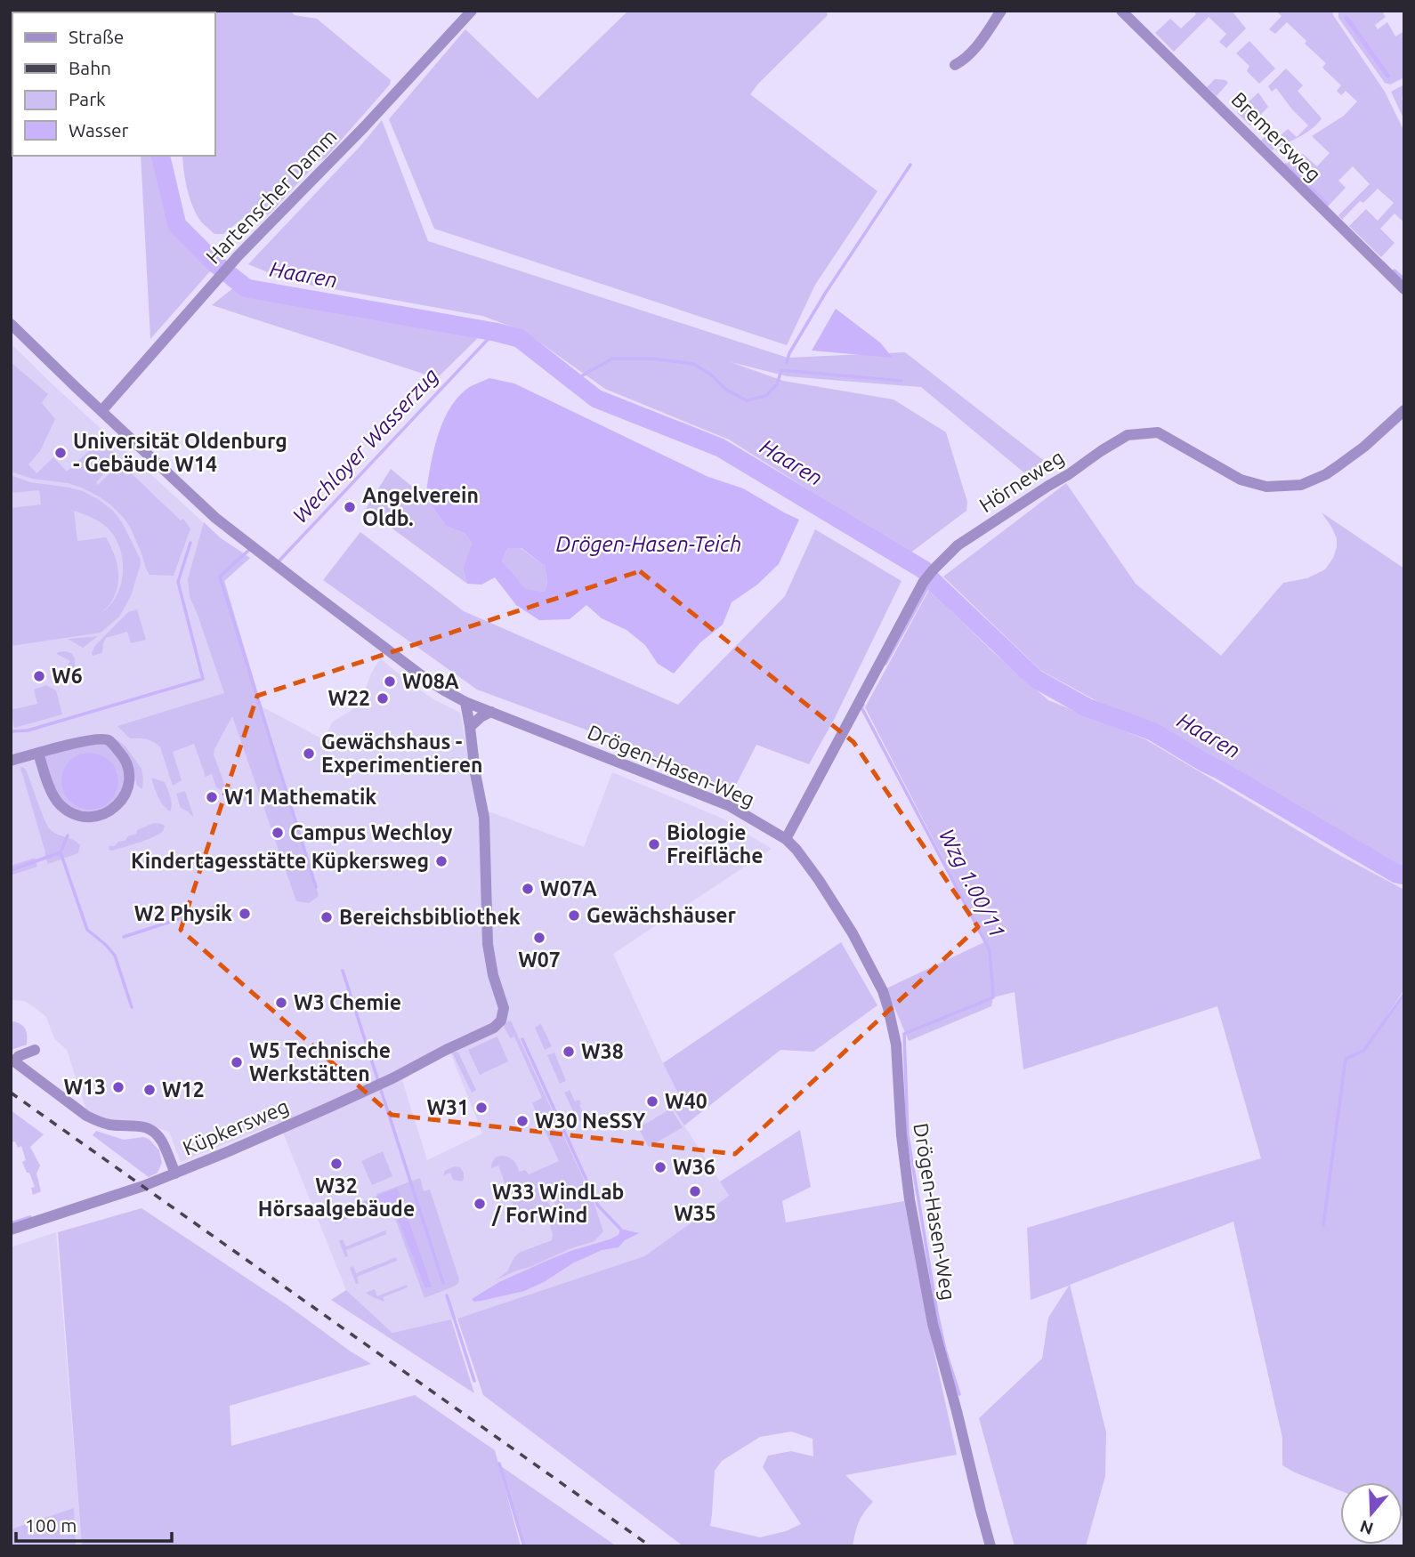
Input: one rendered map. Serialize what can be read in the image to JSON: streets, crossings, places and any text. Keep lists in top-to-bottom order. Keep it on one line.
{"streets":{"street":["Bremersweg","Hartenscher Damm","Hörneweg","Drögen-Hasen-Weg","Küpkersweg"]},"crossings":[["Hartenscher Damm","Drögen-Hasen-Weg"],["Hörneweg","Drögen-Hasen-Weg"],["Drögen-Hasen-Weg","Küpkersweg"]],"water":["Haaren","Wechloyer Wasserzug","Drögen-Hasen-Teich","Wzg 1.00/11"],"places":["Universität Oldenburg - Gebäude W14","Angelverein Oldb.","W6","W08A","W22","Gewächshaus - Experimentieren","W1 Mathematik","Campus Wechloy","Biologie Freifläche","Kindertagesstätte Küpkersweg","W07A","W2 Physik","Gewächshäuser","Bereichsbibliothek","W07","W3 Chemie","W38","W5 Technische Werkstätten","W13","W12","W40","W31","W30 NeSSY","W32 Hörsaalgebäude","W36","W35","W33 WindLab / ForWind"],"legend":["Straße","Bahn","Park","Wasser"],"scale_bar":"100 m","north":"bottom"}
